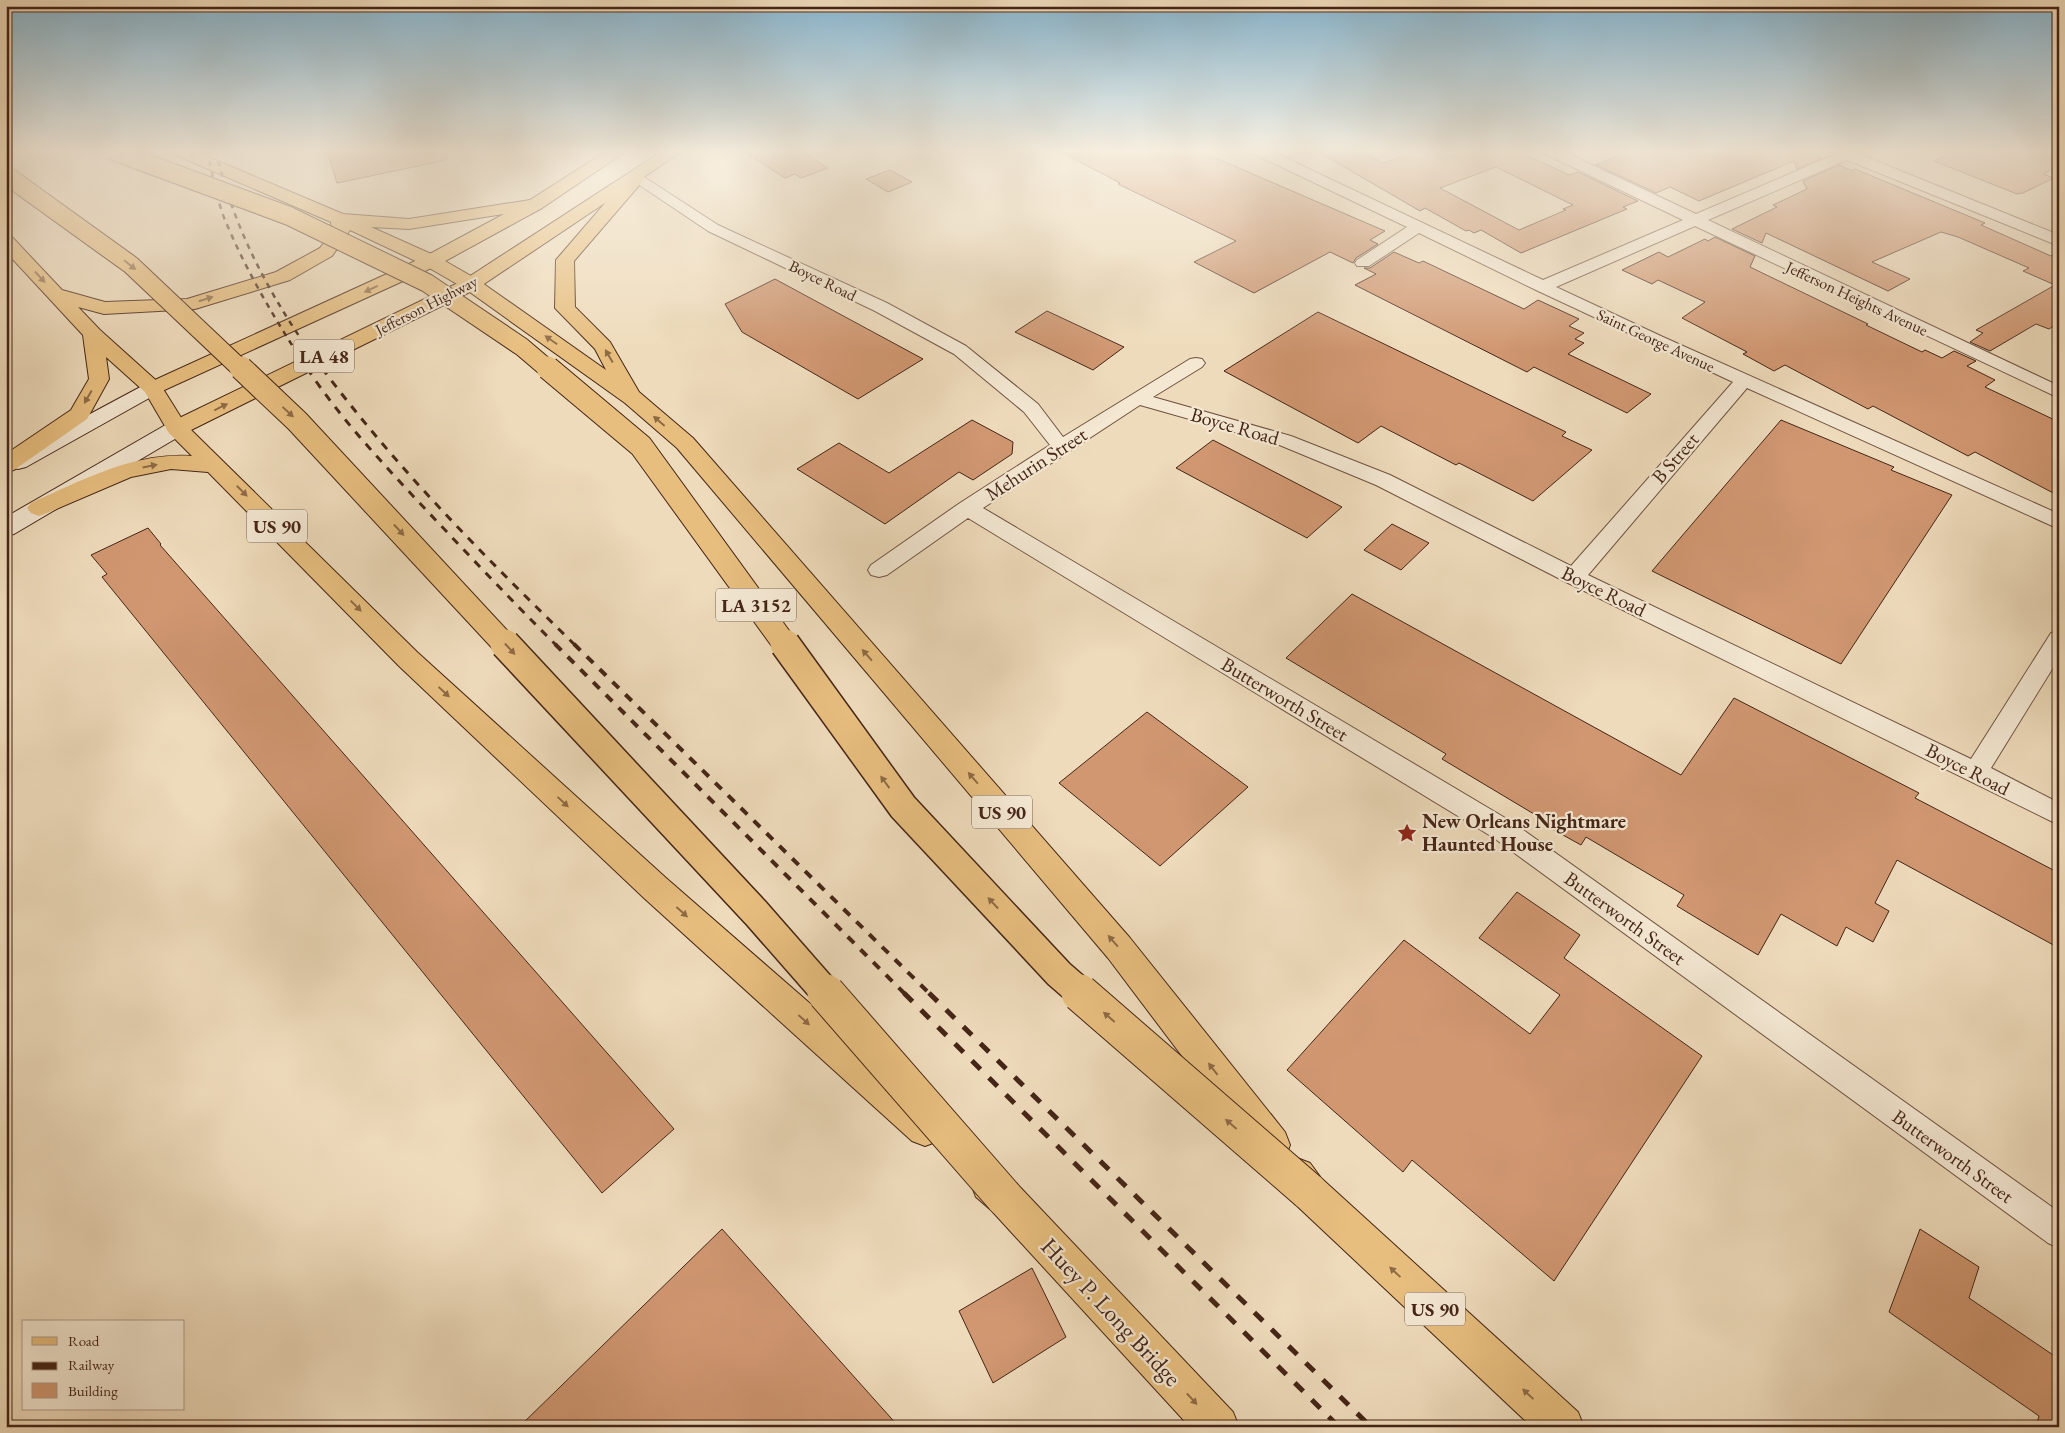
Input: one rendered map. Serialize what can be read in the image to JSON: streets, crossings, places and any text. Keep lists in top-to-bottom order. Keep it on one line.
{"streets":{"main road":["Jefferson Highway","LA 48","US 90","LA 3152","Huey P. Long Bridge"],"street":["Boyce Road","Jefferson Heights Avenue","Saint George Avenue","B Street","Mehurin Street","Butterworth Street"]},"crossings":[["Boyce Road","B Street"],["Boyce Road","Mehurin Street"],["Jefferson Highway","US 90"],["Saint George Avenue","B Street"],["Mehurin Street","Butterworth Street"],["US 90","LA 3152"],["US 90","Huey P. Long Bridge"]],"places":{"place":["New Orleans Nightmare Haunted House"]},"legend":["Road","Railway","Building"]}
